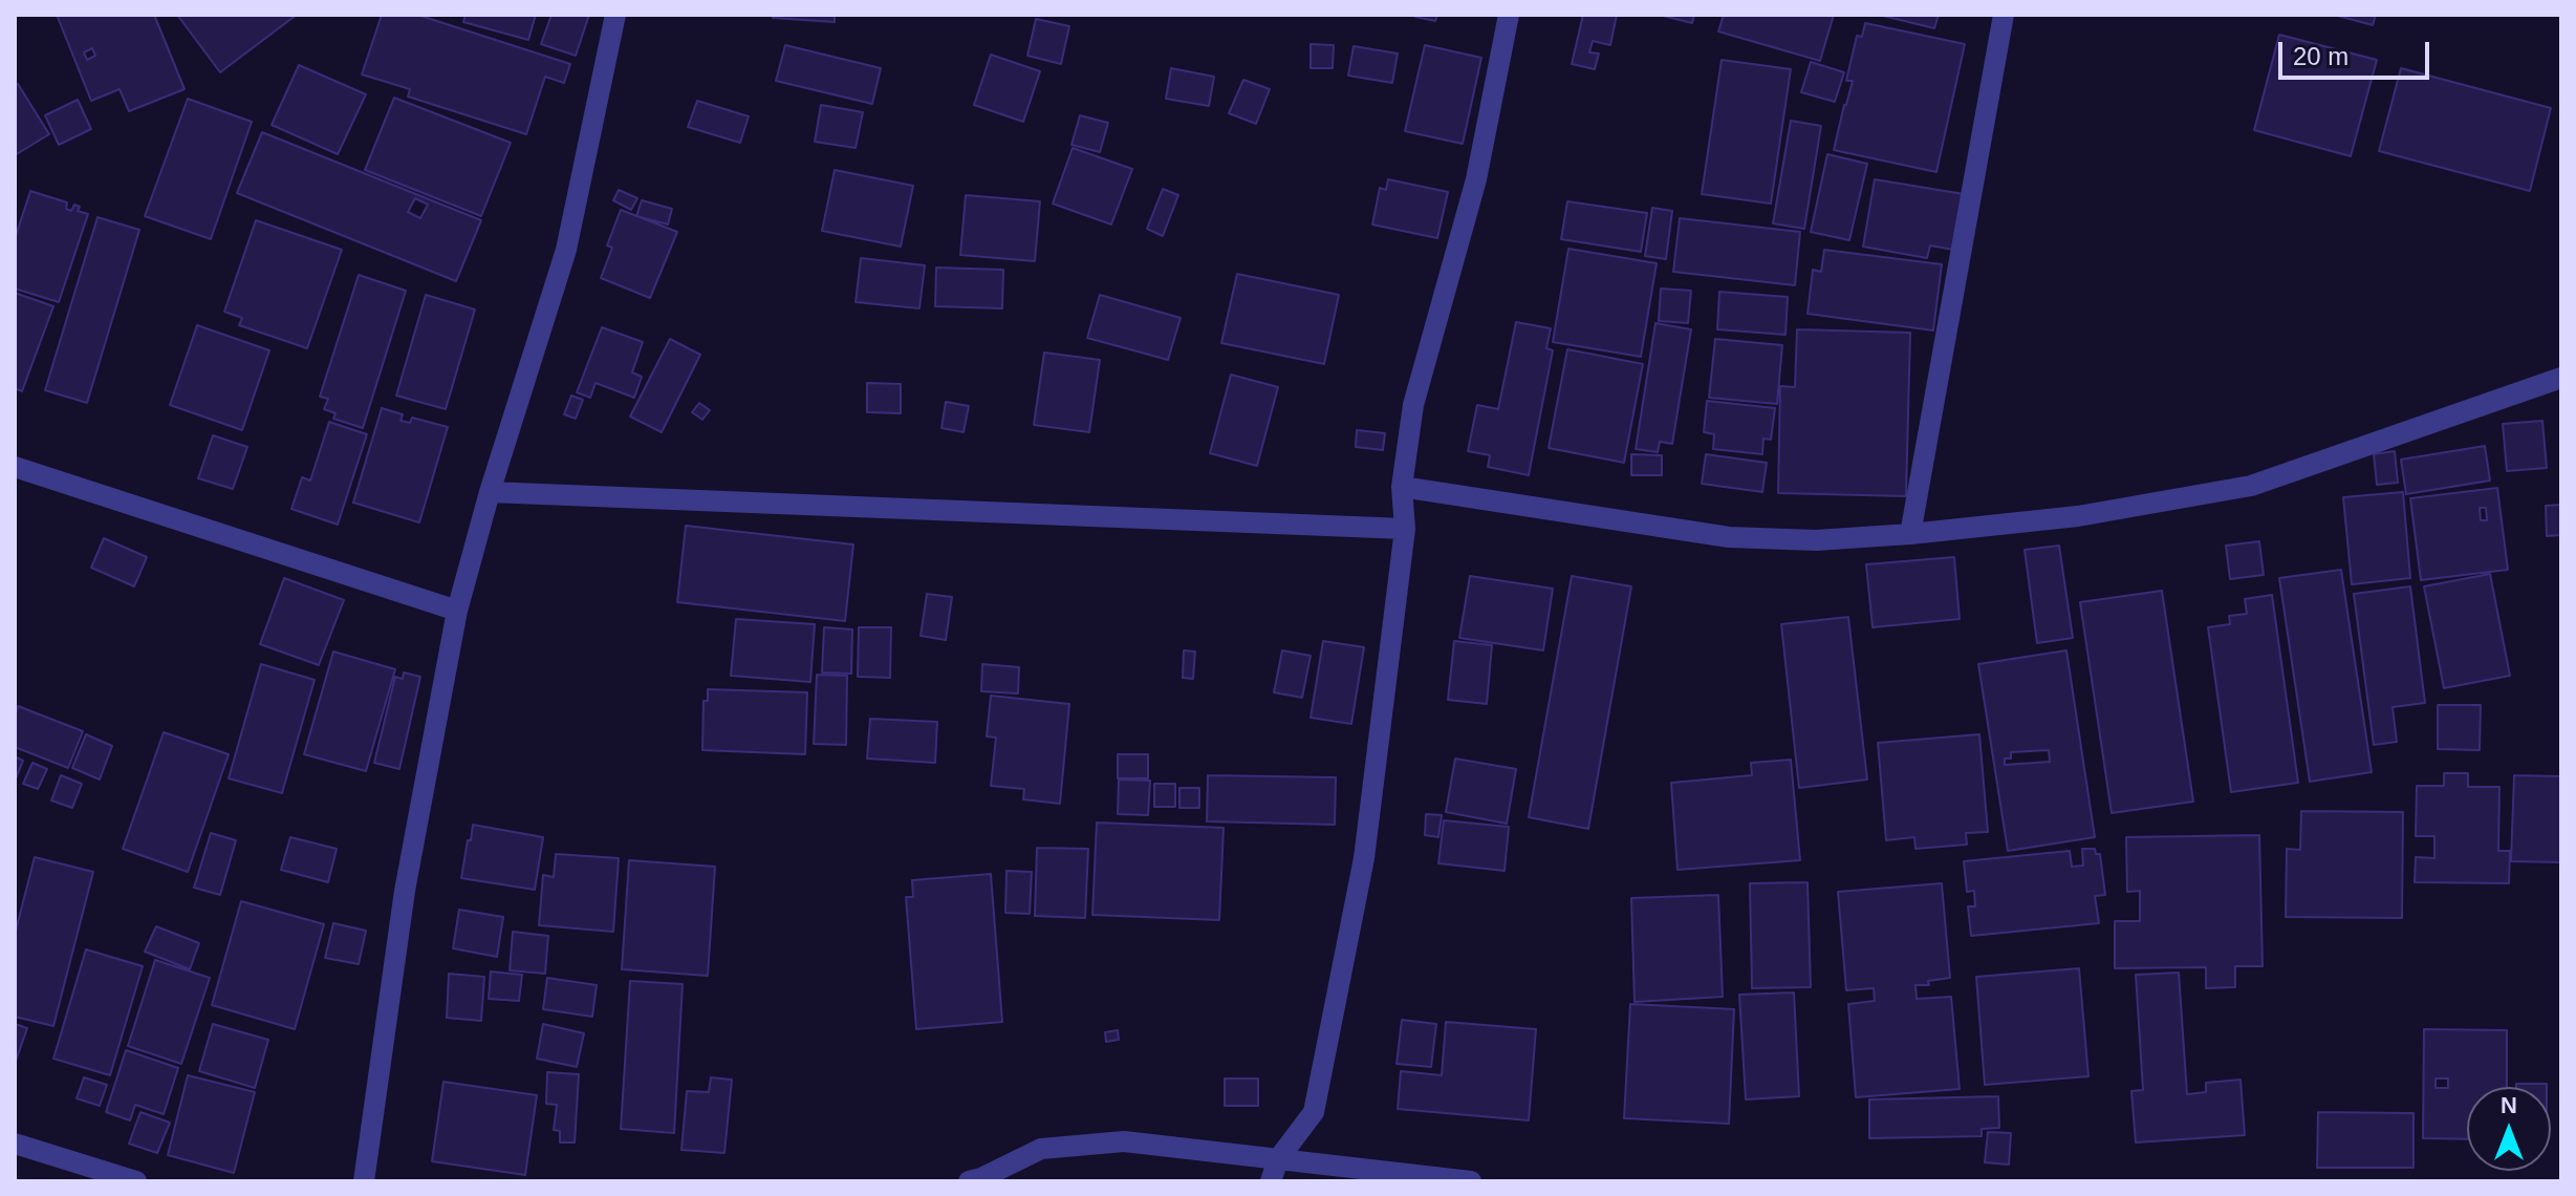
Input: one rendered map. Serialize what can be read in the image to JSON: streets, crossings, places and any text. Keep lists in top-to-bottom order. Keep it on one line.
{"scale_bar":"20 m","north":"top"}
